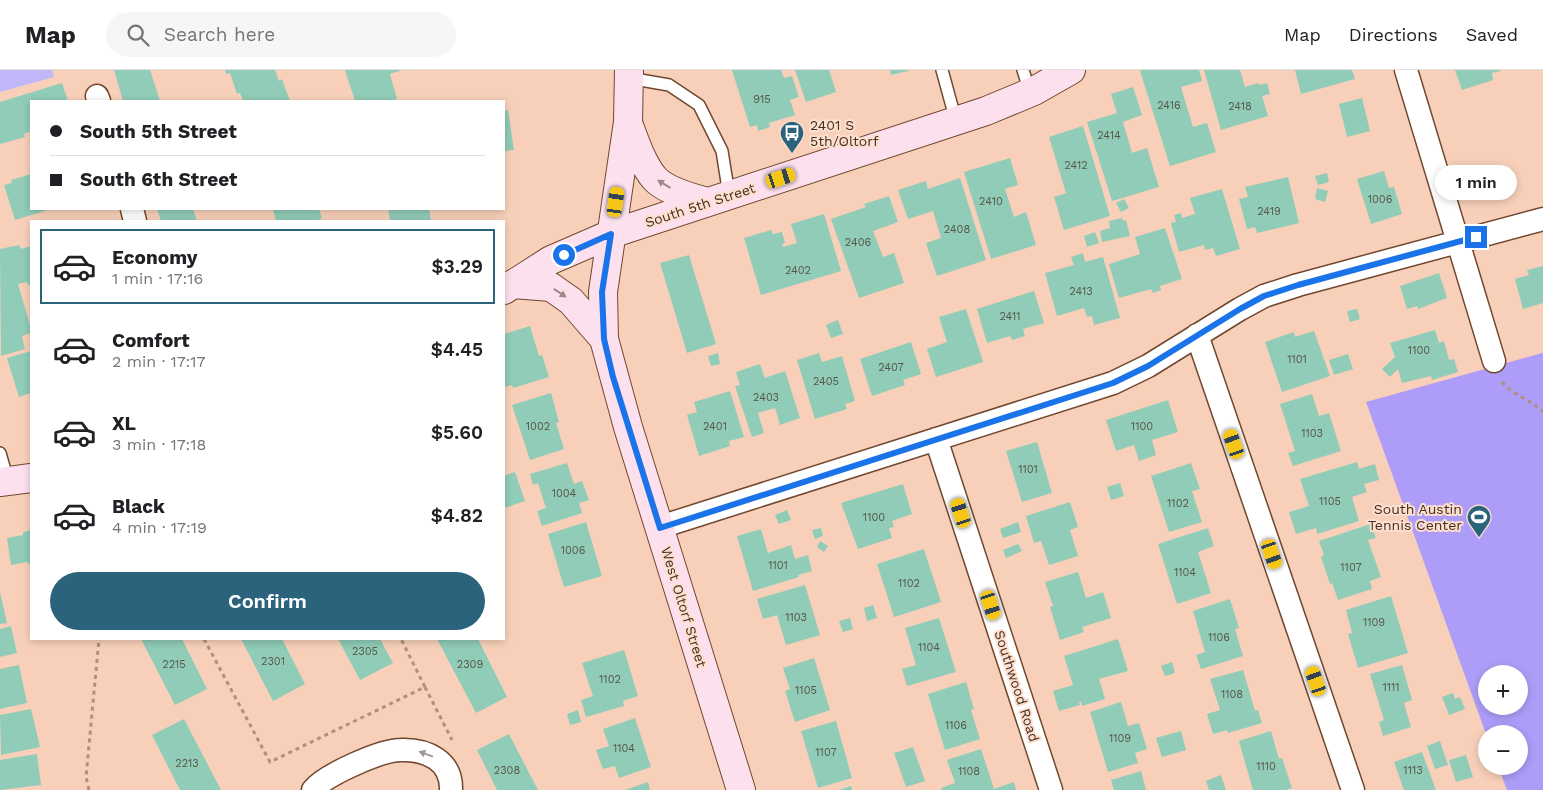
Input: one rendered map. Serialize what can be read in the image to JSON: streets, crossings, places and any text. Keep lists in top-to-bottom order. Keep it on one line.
{"streets":{"street":["South 5th Street","West Oltorf Street","Southwood Road"]},"crossings":[["South 5th Street","West Oltorf Street"]],"places":{"bus stop":["2401 S 5th/Oltorf"],"sports":["South Austin Tennis Center"]},"house_numbers":["915","2416","2418","2414","2412","1006","2410","2419","2408","2406","2402","2413","2411","1100","1101","2407","2405","2403","1002","2401","1100","1103","1101","1004","1105","1102","1100","1006","1101","1107","1104","1102","1103","1109","1106","1104","2305","2301","2215","2309","1102","1111","1105","1108","1106","1109","1104","1107","2213","1110","2308","1113","1108"],"page":{"header":"Map","search":"Search here","nav":["Map","Directions","Saved"],"banner":["South 5th Street","South 6th Street"],"bubble":"1 min","list":[{"name":"Economy","note":"1 min · 17:16","value":"$3.29"},{"name":"Comfort","note":"2 min · 17:17","value":"$4.45"},{"name":"XL","note":"3 min · 17:18","value":"$5.60"},{"name":"Black","note":"4 min · 17:19","value":"$4.82"}],"buttons":"Confirm","map_buttons":["+","−"]}}
